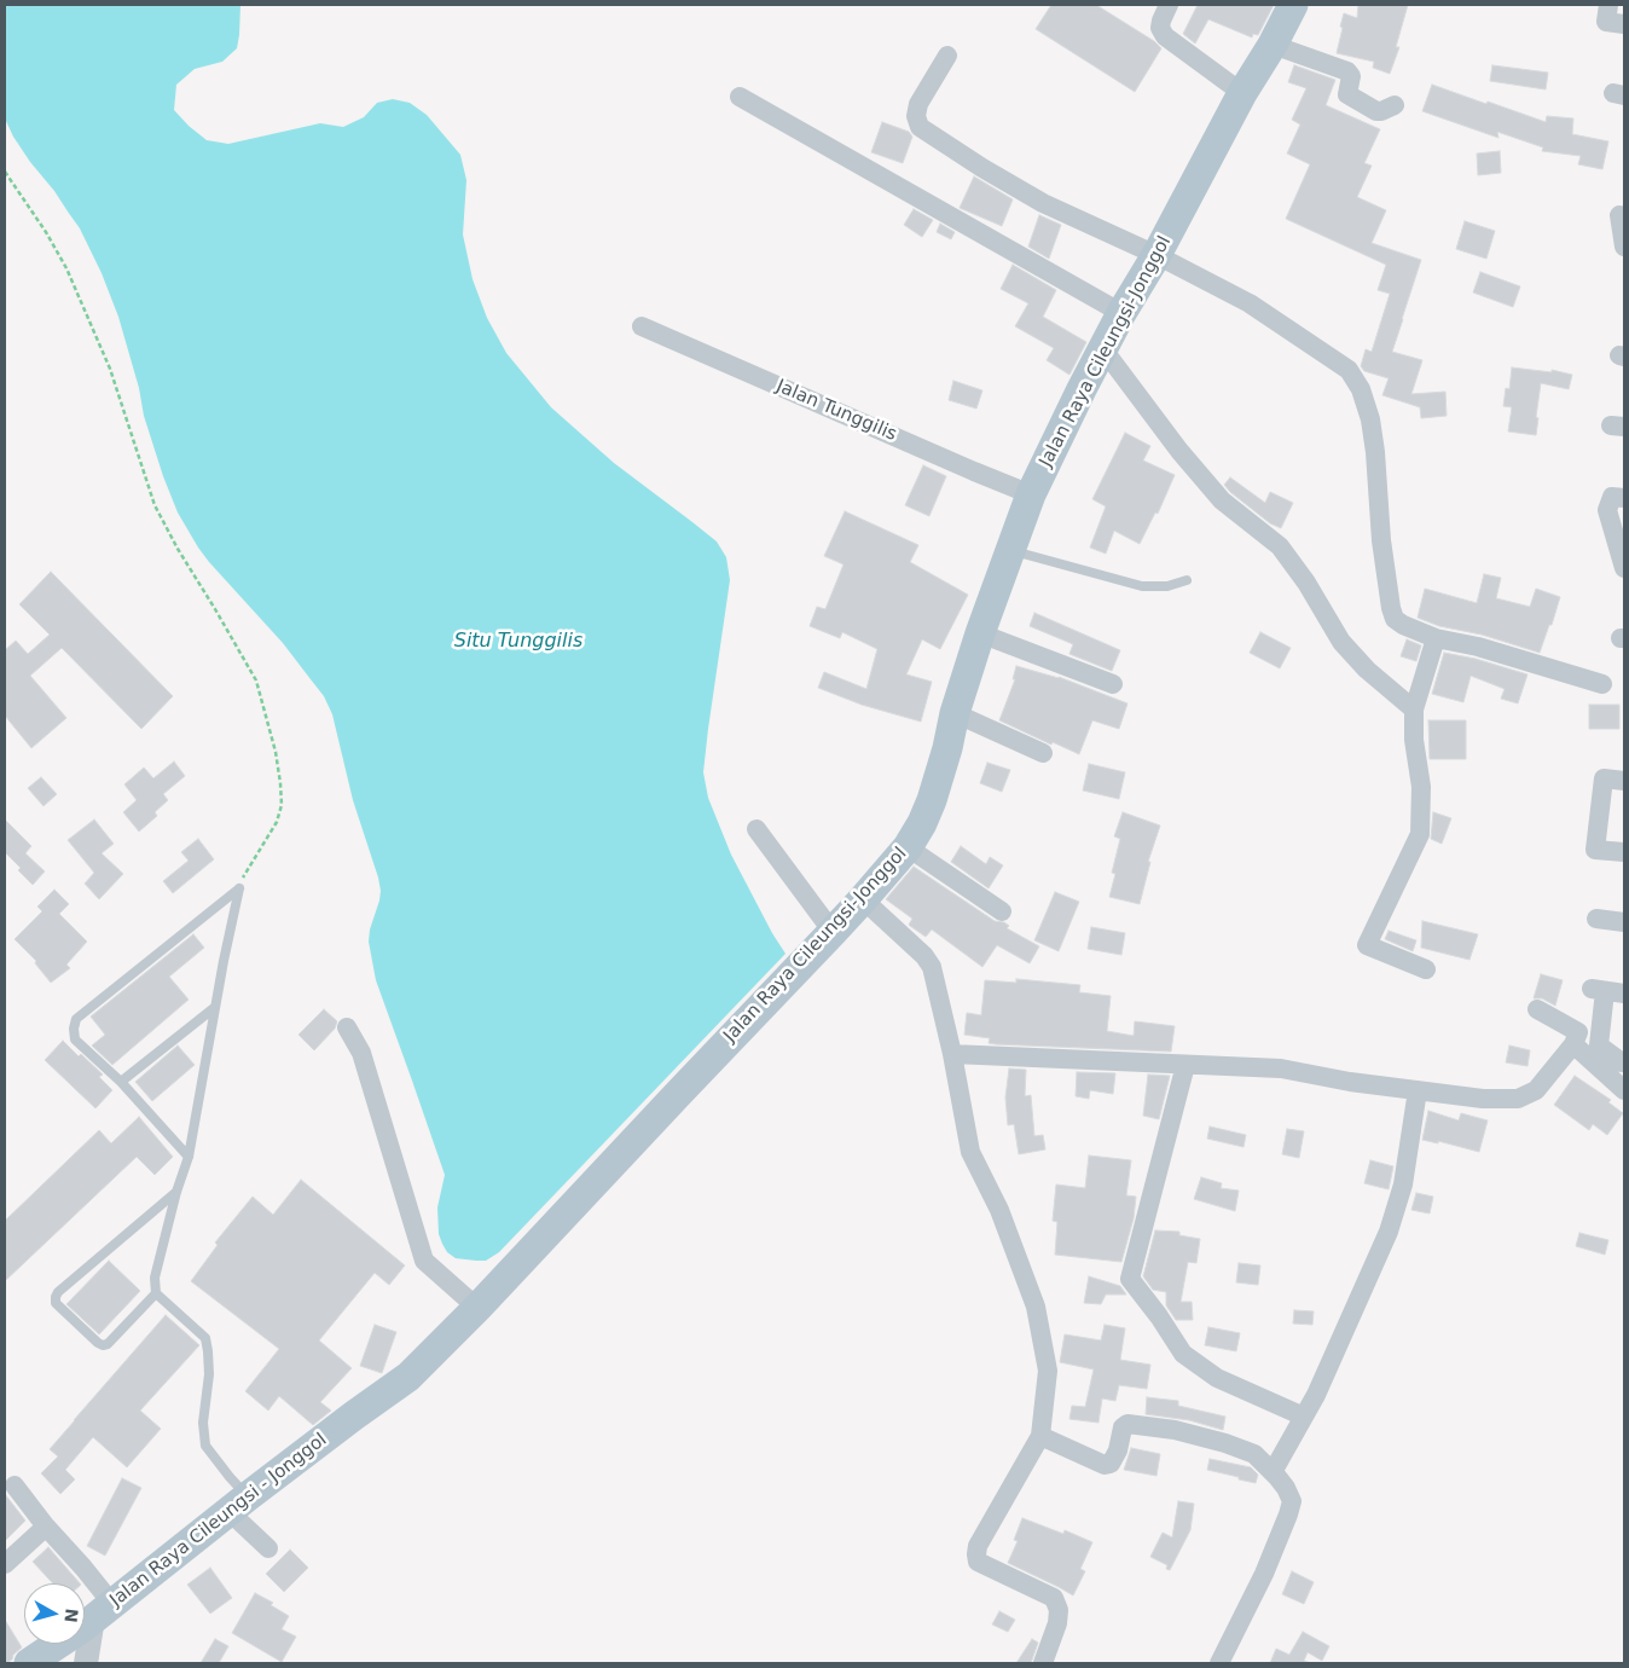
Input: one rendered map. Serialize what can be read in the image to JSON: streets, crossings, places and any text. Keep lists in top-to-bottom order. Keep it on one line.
{"streets":{"main road":["Jalan Raya Cileungsi-Jonggol","Jalan Raya Cileungsi - Jonggol"],"street":["Jalan Tunggilis"]},"crossings":[["Jalan Raya Cileungsi-Jonggol","Jalan Tunggilis"],["Jalan Raya Cileungsi-Jonggol","Jalan Raya Cileungsi - Jonggol"]],"water":["Situ Tunggilis"],"north":"right"}
